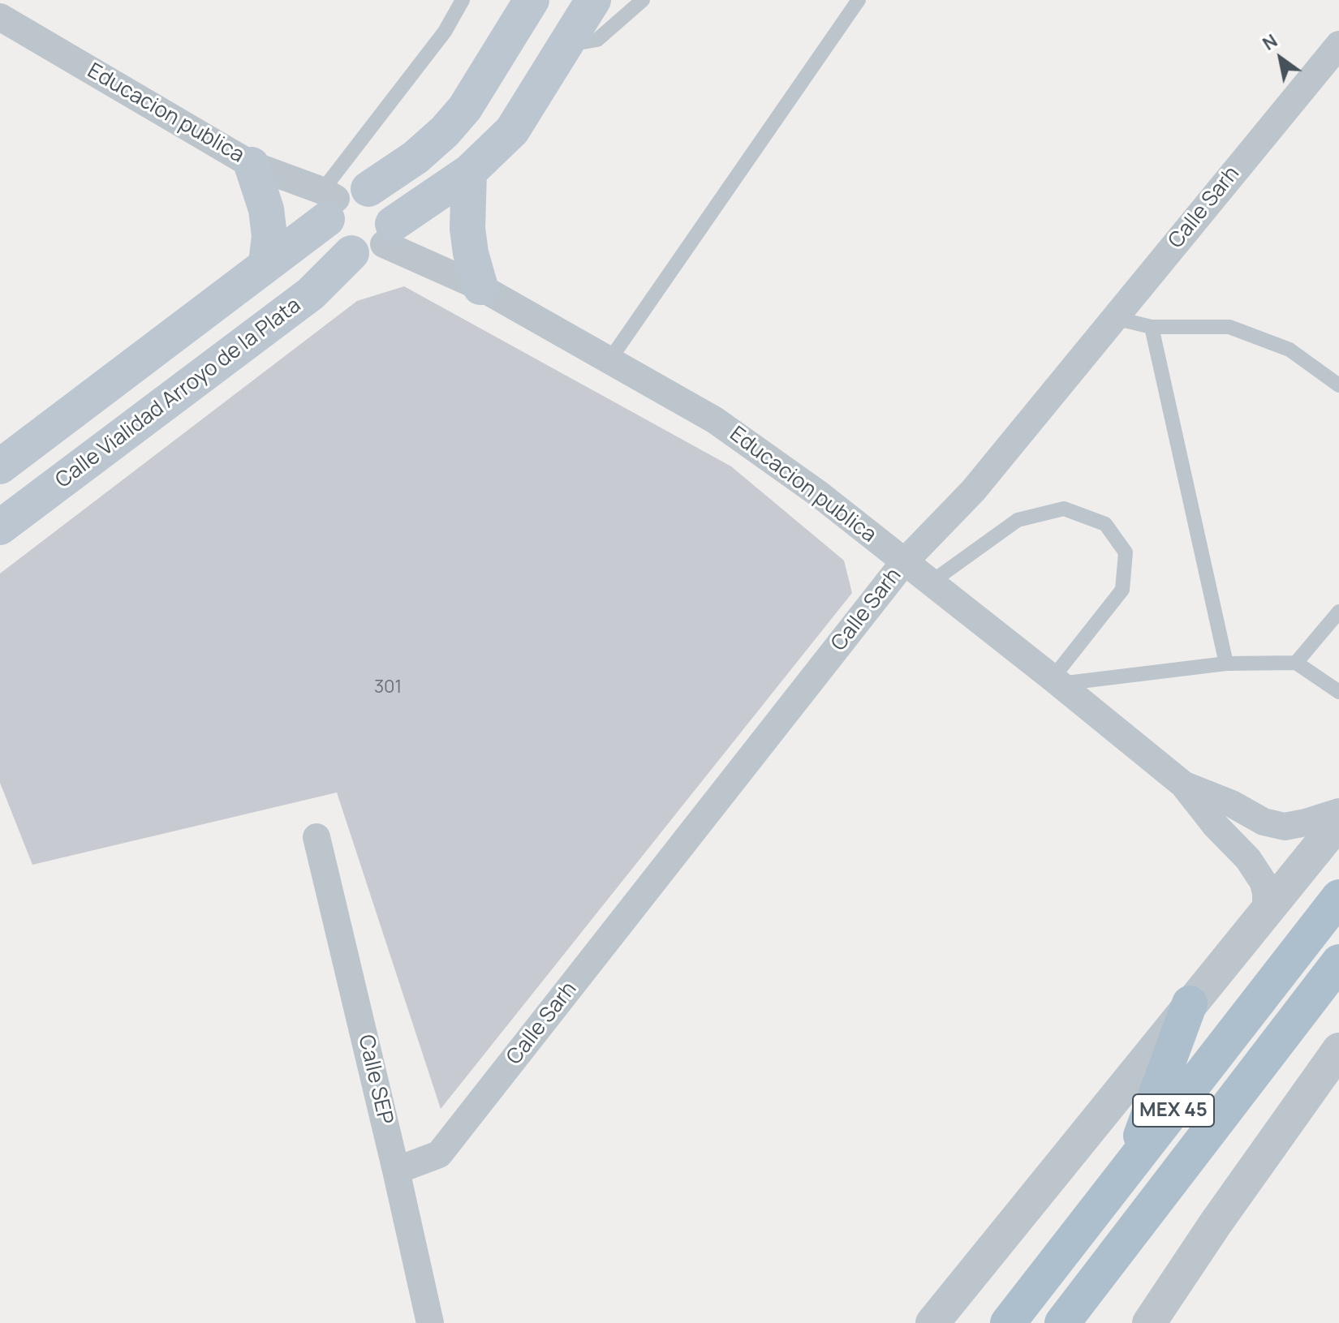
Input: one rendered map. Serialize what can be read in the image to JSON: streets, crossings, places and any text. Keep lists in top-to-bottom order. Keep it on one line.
{"streets":{"main road":["Calle Vialidad Arroyo de la Plata","MEX 45"],"street":["Educacion publica","Calle Sarh","Calle SEP"]},"crossings":[["Educacion publica","Calle Sarh"],["Educacion publica","Calle Vialidad Arroyo de la Plata"],["Calle Sarh","Calle SEP"]],"house_numbers":["301"],"north":"top left"}
